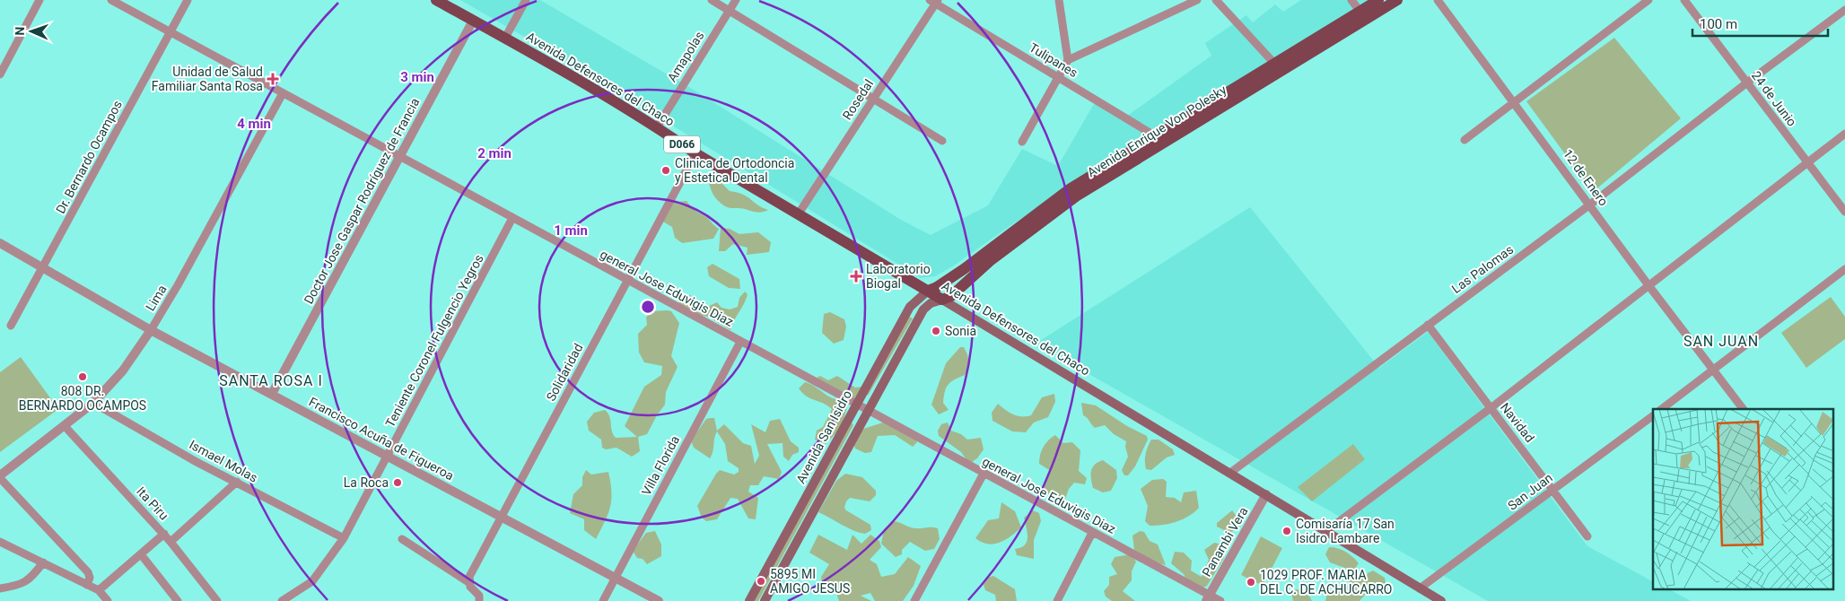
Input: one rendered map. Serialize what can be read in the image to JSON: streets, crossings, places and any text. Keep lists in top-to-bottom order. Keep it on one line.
{"streets":{"main road":["Avenida Defensores del Chaco","Avenida Enrique Von Polesky","D066","Avenida San Isidro"],"street":["Amapolas","Tulipanes","24 de Junio","Rosedal","Dr. Bernardo Ocampos","12 de Enero","Doctor Jose Gaspar Rodríguez de Francia","Las Palomas","general Jose Eduvigis Diaz","Lima","Teniente Coronel Fulgencio Yegros","Solidaridad","Navidad","Francisco Acuña de Figueroa","Ismael Molas","Villa Florida","San Juan","Ita Piru","Panambi Vera"]},"crossings":[["Amapolas","Avenida Defensores del Chaco"],["Tulipanes","Rosedal"],["Tulipanes","Avenida Enrique Von Polesky"],["Avenida Defensores del Chaco","Rosedal"],["Avenida Defensores del Chaco","Avenida Enrique Von Polesky"],["Avenida Defensores del Chaco","Doctor Jose Gaspar Rodríguez de Francia"],["Avenida Defensores del Chaco","Las Palomas"],["Avenida Defensores del Chaco","Solidaridad"],["Avenida Defensores del Chaco","Avenida San Isidro"],["Avenida Defensores del Chaco","San Juan"],["Avenida Defensores del Chaco","Panambi Vera"],["24 de Junio","Las Palomas"],["Avenida Enrique Von Polesky","Avenida San Isidro"],["Dr. Bernardo Ocampos","general Jose Eduvigis Diaz"],["Dr. Bernardo Ocampos","Francisco Acuña de Figueroa"],["12 de Enero","Las Palomas"],["Doctor Jose Gaspar Rodríguez de Francia","general Jose Eduvigis Diaz"],["Doctor Jose Gaspar Rodríguez de Francia","Francisco Acuña de Figueroa"],["Las Palomas","Navidad"],["general Jose Eduvigis Diaz","Lima"],["general Jose Eduvigis Diaz","Teniente Coronel Fulgencio Yegros"],["general Jose Eduvigis Diaz","Solidaridad"],["general Jose Eduvigis Diaz","Avenida San Isidro"],["general Jose Eduvigis Diaz","Villa Florida"],["general Jose Eduvigis Diaz","Panambi Vera"],["Lima","Francisco Acuña de Figueroa"],["Lima","Ismael Molas"],["Lima","Ita Piru"],["Teniente Coronel Fulgencio Yegros","Francisco Acuña de Figueroa"],["Teniente Coronel Fulgencio Yegros","Ismael Molas"],["Solidaridad","Francisco Acuña de Figueroa"],["Navidad","San Juan"],["Francisco Acuña de Figueroa","Villa Florida"]],"districts":["SAN JUAN","SANTA ROSA I"],"places":{"health":["Unidad de Salud Familiar Santa Rosa","Laboratorio Biogal"],"other":["Clinica de Ortodoncia y Estetica Dental","Sonia","808 DR. BERNARDO OCAMPOS","La Roca","Comisaría 17 San Isidro Lambare","5895 MI AMIGO JESUS","1029 PROF. MARIA DEL C. DE ACHUCARRO"]},"scale_bar":"100 m","north":"left","rings":["3 min","4 min","2 min","1 min"]}
